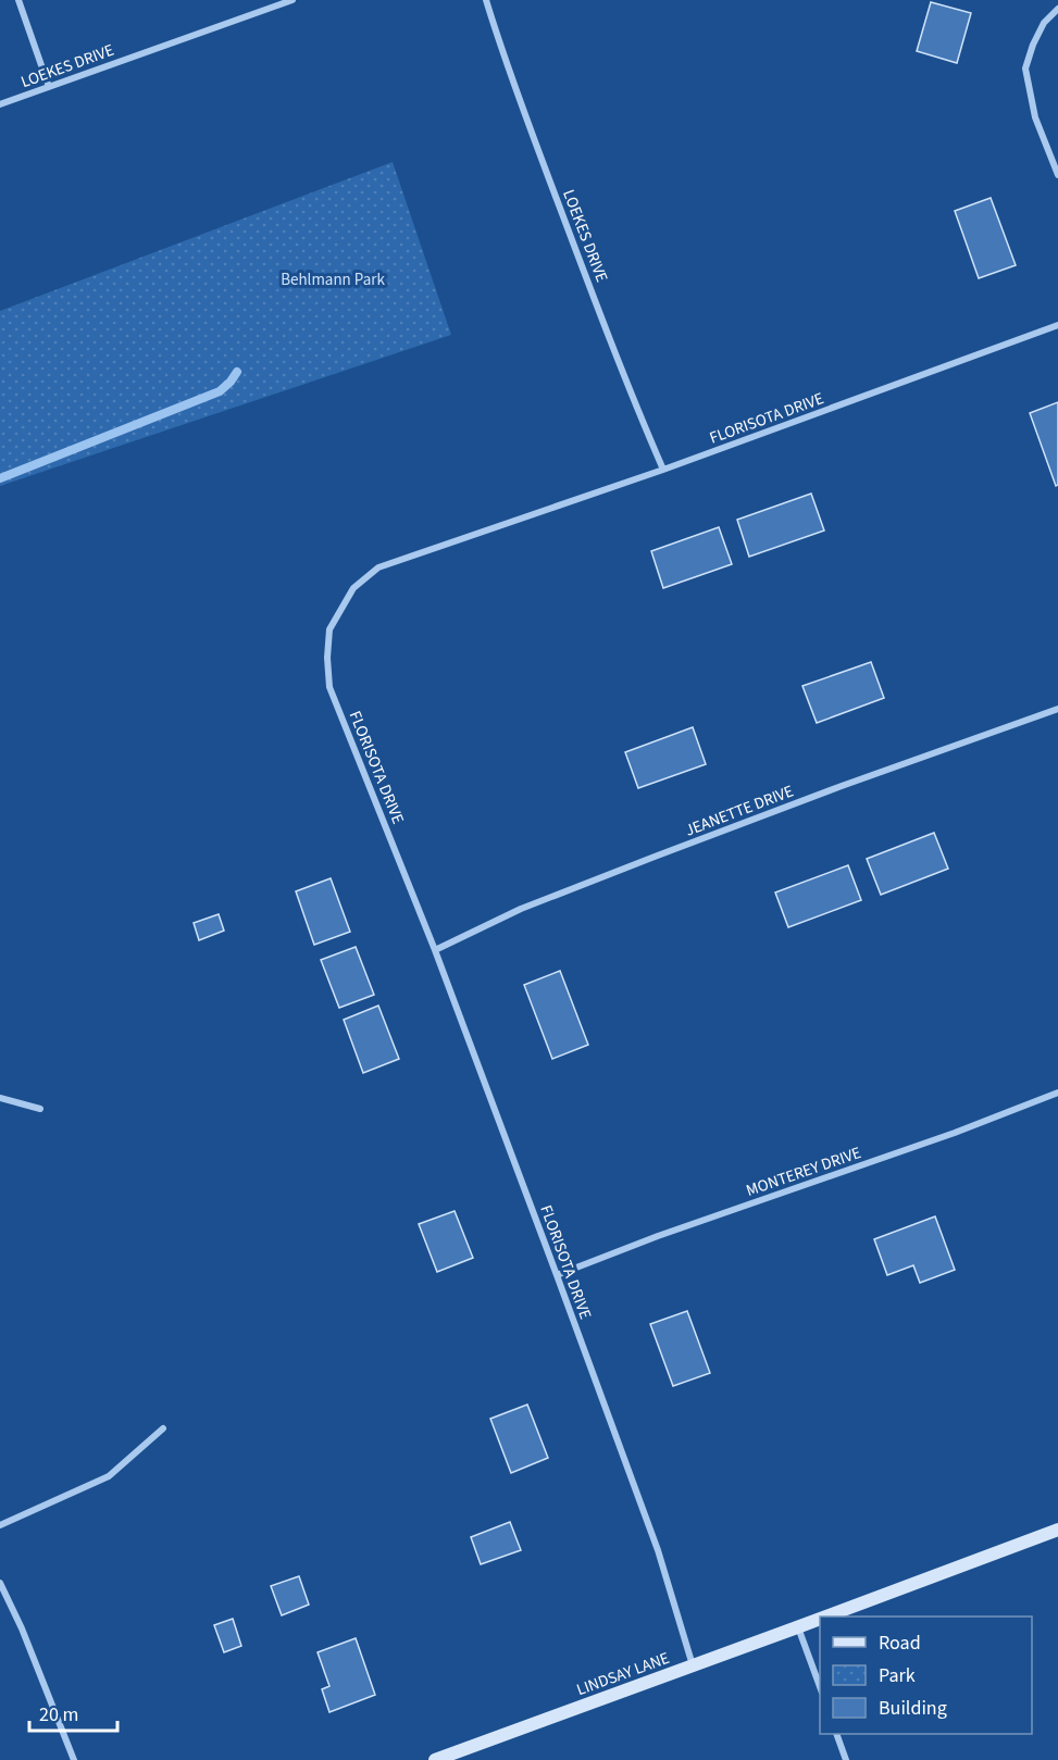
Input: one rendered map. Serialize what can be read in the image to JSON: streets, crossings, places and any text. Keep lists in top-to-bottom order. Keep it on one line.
{"streets":{"street":["LOEKES DRIVE","FLORISOTA DRIVE","JEANETTE DRIVE","MONTEREY DRIVE","LINDSAY LANE"]},"crossings":[["LOEKES DRIVE","FLORISOTA DRIVE"],["FLORISOTA DRIVE","JEANETTE DRIVE"],["FLORISOTA DRIVE","MONTEREY DRIVE"],["FLORISOTA DRIVE","LINDSAY LANE"]],"parks":["Behlmann Park"],"legend":["Road","Park","Building"],"scale_bar":"20 m"}
